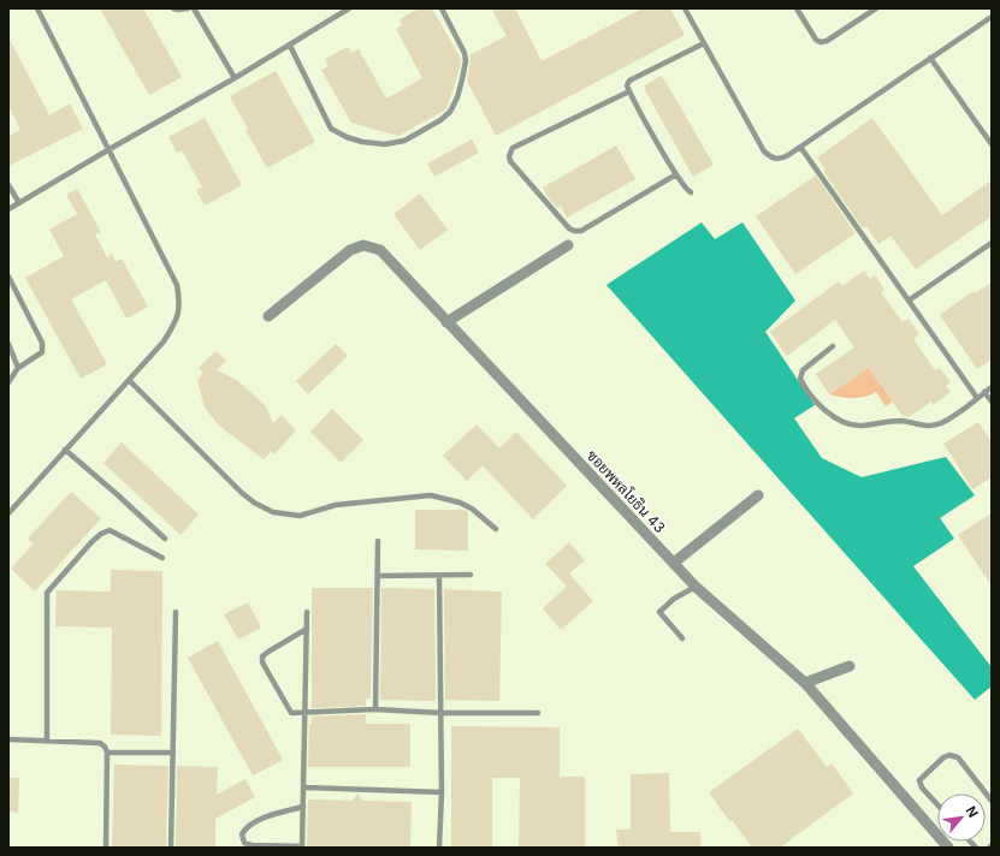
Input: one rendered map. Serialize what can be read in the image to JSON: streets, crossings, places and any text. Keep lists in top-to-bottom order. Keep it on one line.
{"streets":{"street":["ซอยพหลโยธิน 43"]},"north":"top right"}
